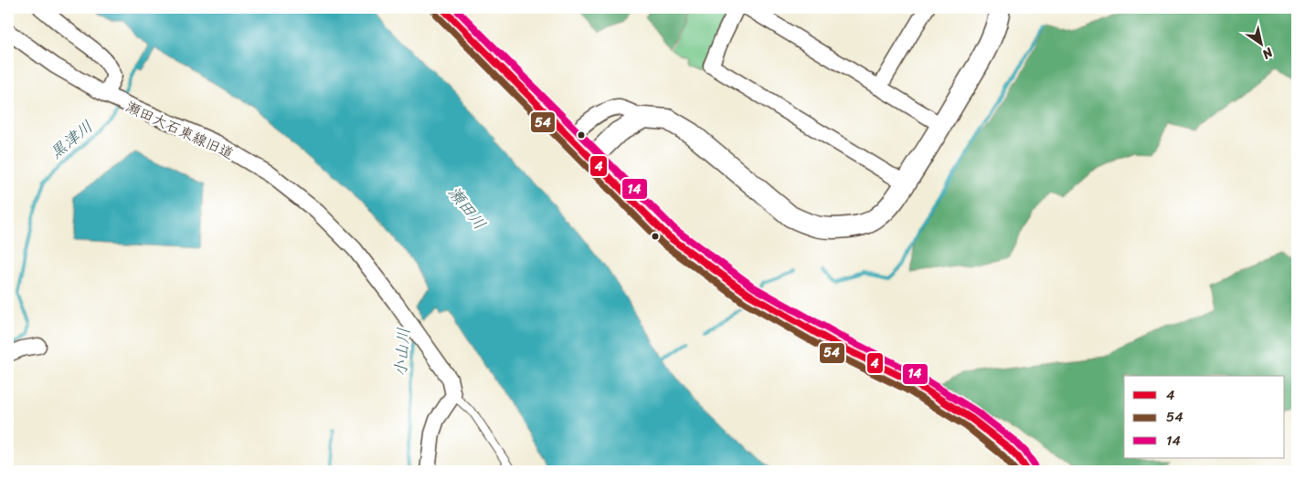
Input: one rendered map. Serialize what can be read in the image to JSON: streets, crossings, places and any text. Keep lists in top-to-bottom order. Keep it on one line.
{"streets":{"street":["瀬田大石東線旧道"]},"water":["黒津川","瀬田川","小山川"],"lines":["transit line 4","transit line 14","transit line 54"],"legend":["4","54","14"],"north":"bottom right"}
